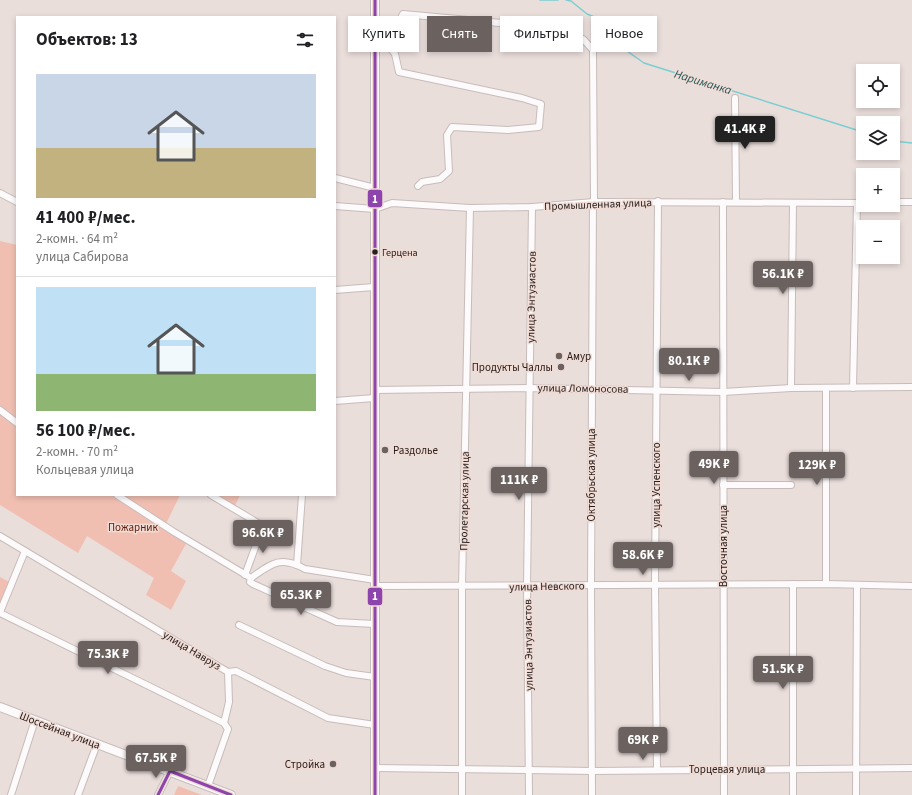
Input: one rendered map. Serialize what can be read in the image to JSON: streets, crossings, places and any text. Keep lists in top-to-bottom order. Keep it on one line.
{"streets":{"main road":["Шоссейная улица"],"street":["Промышленная улица","улица Энтузиастов","улица Ломоносова","Октябрьская улица","улица Успенского","Пролетарская улица","Восточная улица","улица Невского","улица Навруз","Торцевая улица"]},"crossings":[["Промышленная улица","улица Энтузиастов"],["Промышленная улица","Октябрьская улица"],["Промышленная улица","улица Успенского"],["Промышленная улица","Пролетарская улица"],["Промышленная улица","Восточная улица"],["улица Энтузиастов","улица Ломоносова"],["улица Энтузиастов","улица Невского"],["улица Энтузиастов","Торцевая улица"],["улица Ломоносова","Октябрьская улица"],["улица Ломоносова","улица Успенского"],["улица Ломоносова","Пролетарская улица"],["улица Ломоносова","Восточная улица"],["Октябрьская улица","улица Невского"],["Октябрьская улица","Торцевая улица"],["улица Успенского","улица Невского"],["улица Успенского","Торцевая улица"],["Пролетарская улица","улица Невского"],["Пролетарская улица","Торцевая улица"],["Восточная улица","улица Невского"],["Восточная улица","Торцевая улица"]],"water":["Нариманка"],"parks":["Пожарник"],"places":["Герцена","Амур","Продукты Чаллы","Раздолье","Стройка"],"lines":["transit line 1"],"page":{"chip":["Купить","Снять","Фильтры","Новое"],"heading":"Объектов: 13","map_buttons":["+","−"],"list":[{"name":"41 400 ₽/мес.","note":"2-комн. · 64 m² · улица Сабирова"},{"name":"56 100 ₽/мес.","note":"2-комн. · 70 m² · Кольцевая улица"}],"price":["41.4K ₽","56.1K ₽","80.1K ₽","49K ₽","129K ₽","111K ₽","96.6K ₽","58.6K ₽","65.3K ₽","75.3K ₽","51.5K ₽","69K ₽","67.5K ₽"]}}
